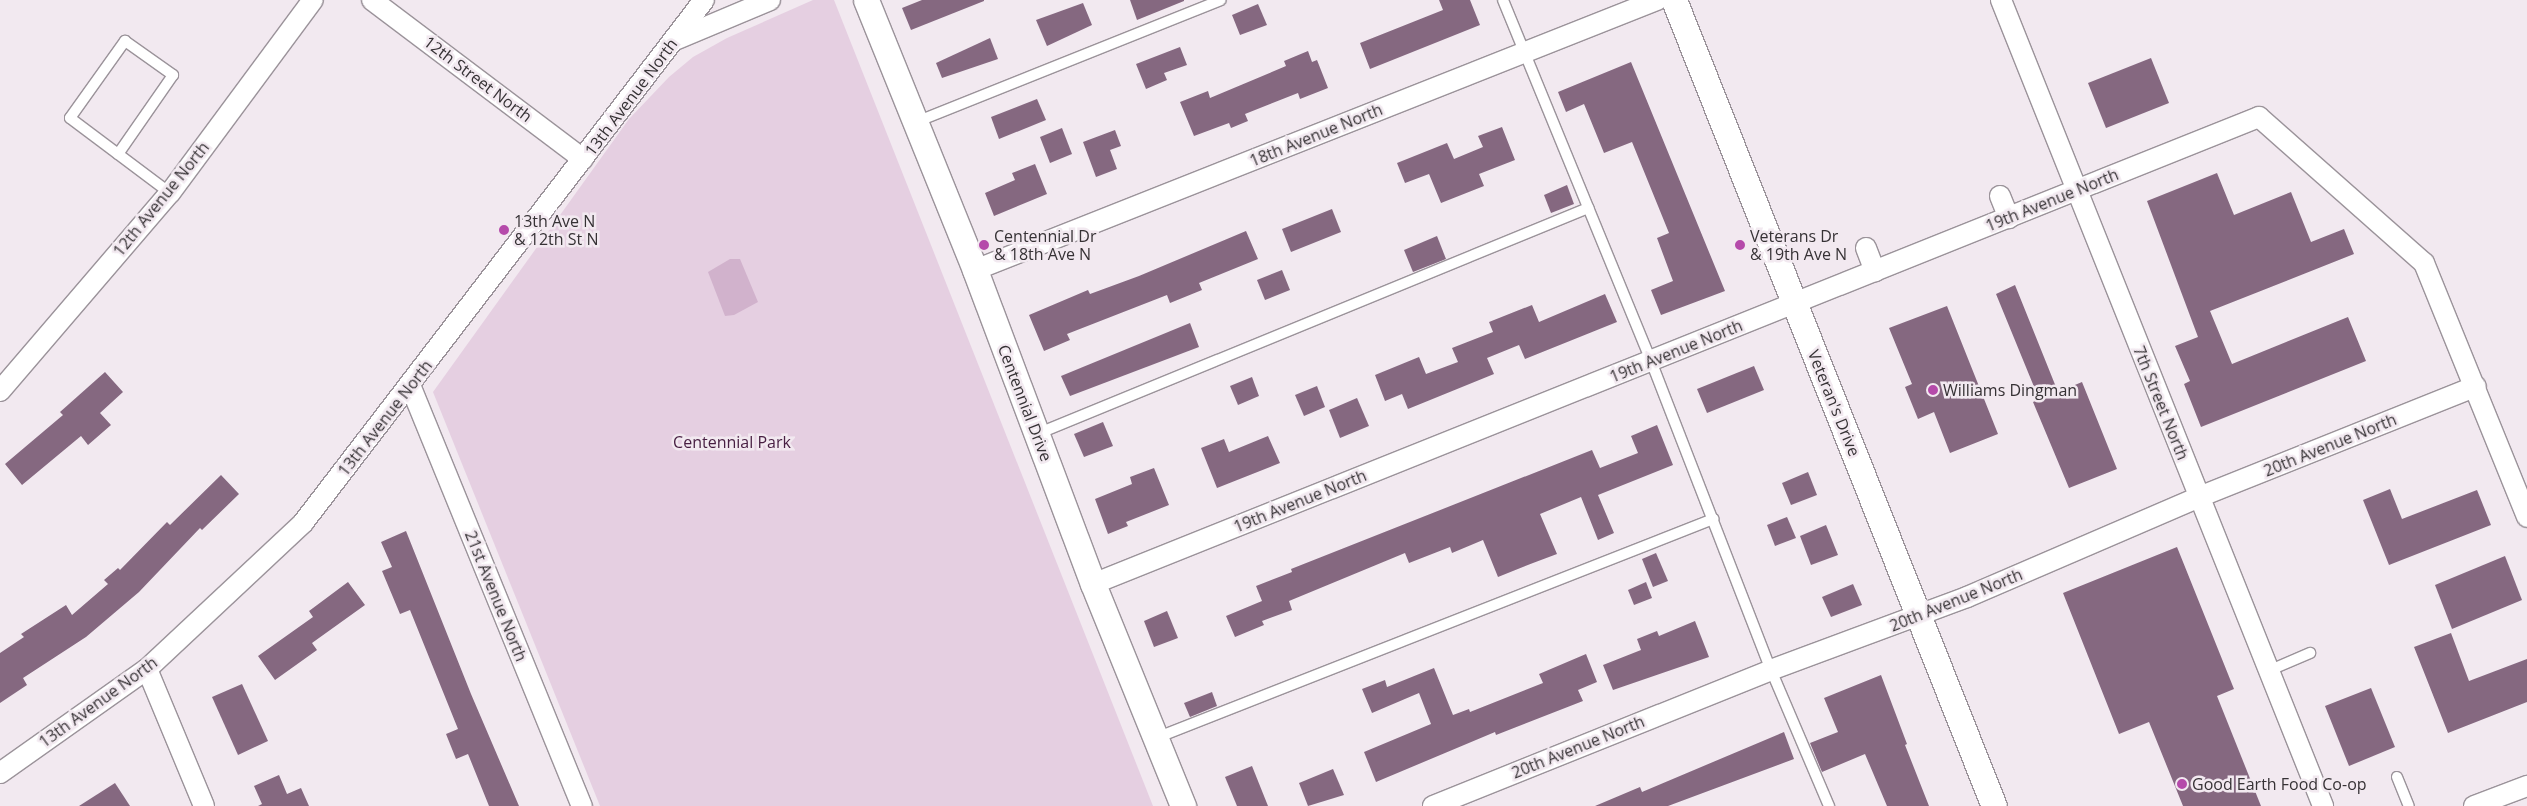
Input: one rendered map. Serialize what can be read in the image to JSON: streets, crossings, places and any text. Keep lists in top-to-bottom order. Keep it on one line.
{"streets":{"street":["12th Street North","13th Avenue North","18th Avenue North","12th Avenue North","19th Avenue North","Centennial Drive","Veteran's Drive","7th Street North","20th Avenue North","21st Avenue North"]},"crossings":[["12th Street North","13th Avenue North"],["13th Avenue North","21st Avenue North"],["18th Avenue North","Centennial Drive"],["19th Avenue North","Centennial Drive"],["19th Avenue North","Veteran's Drive"],["19th Avenue North","7th Street North"],["19th Avenue North","20th Avenue North"],["Veteran's Drive","20th Avenue North"],["7th Street North","20th Avenue North"]],"parks":["Centennial Park"],"places":["13th Ave N & 12th St N","Centennial Dr & 18th Ave N","Veterans Dr & 19th Ave N","Williams Dingman","Good Earth Food Co-op"]}
